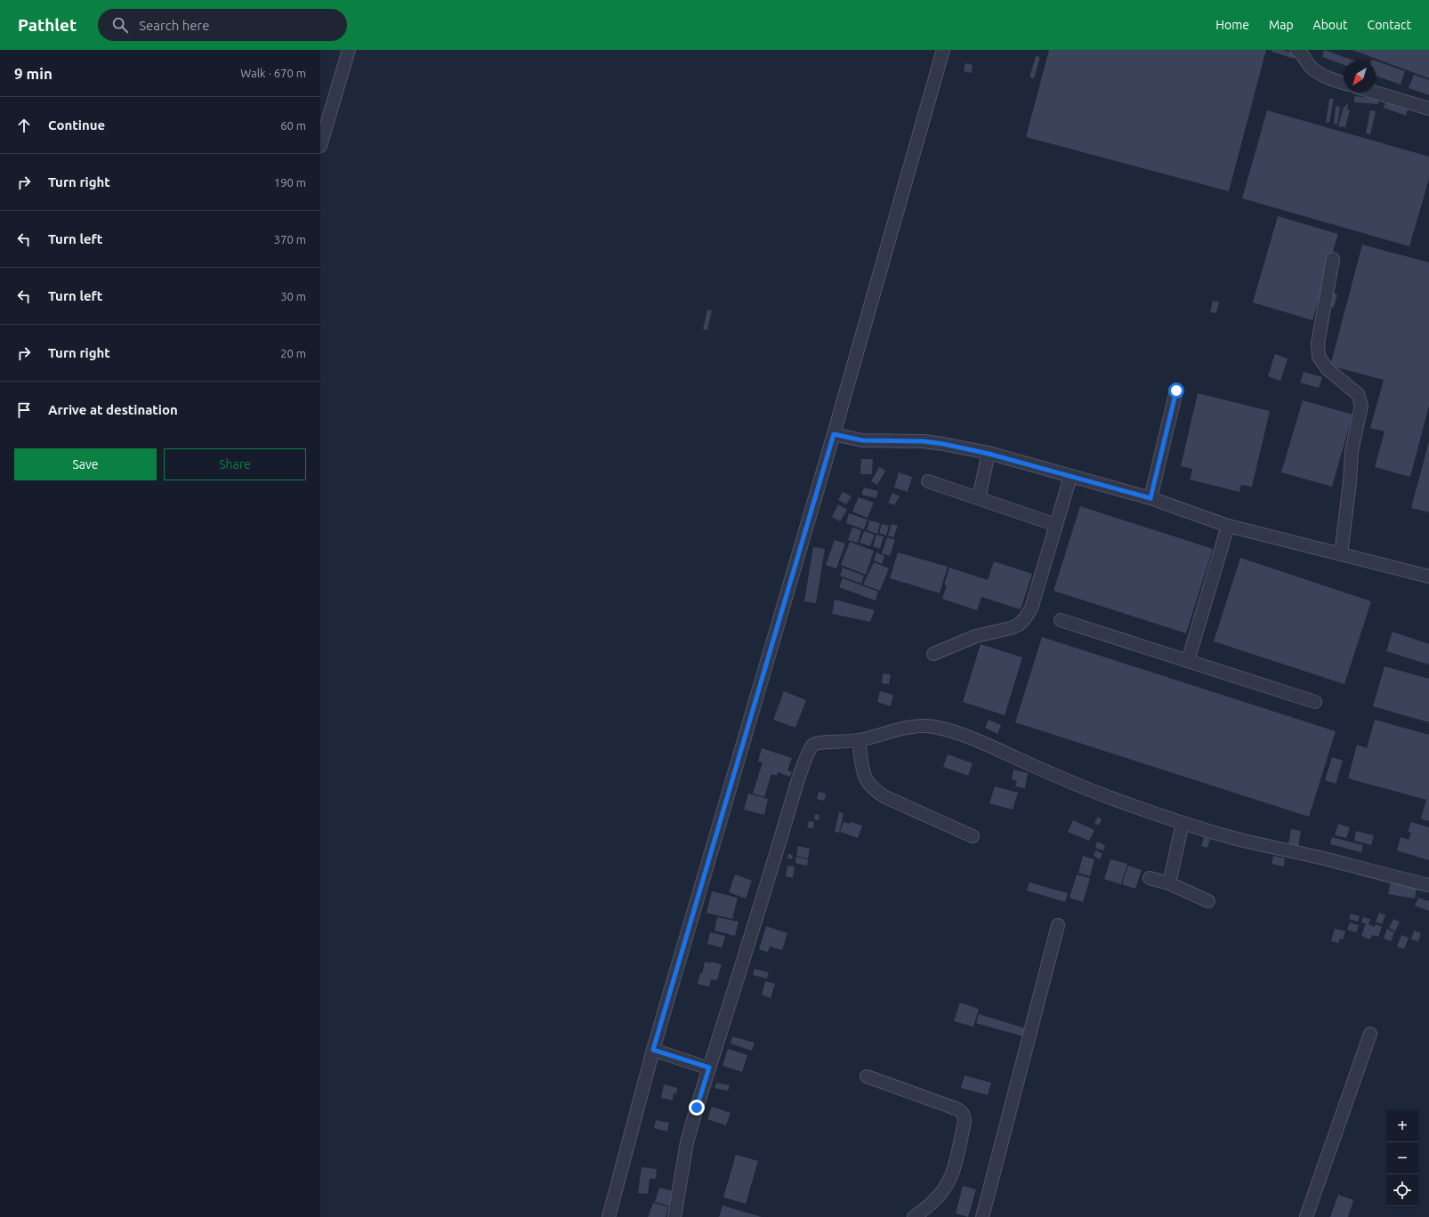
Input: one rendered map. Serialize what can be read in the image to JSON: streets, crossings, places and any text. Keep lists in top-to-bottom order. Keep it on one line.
{"north":"bottom left","page":{"header":"Pathlet","search":"Search here","nav":["Home","Map","About","Contact"],"heading":["9 min","Walk · 670 m"],"list":[["Continue","60 m"],["Turn right","190 m"],["Turn left","370 m"],["Turn left","30 m"],["Turn right","20 m"],"Arrive at destination"],"buttons":["Save","Share"],"map_buttons":["+","−"]}}
